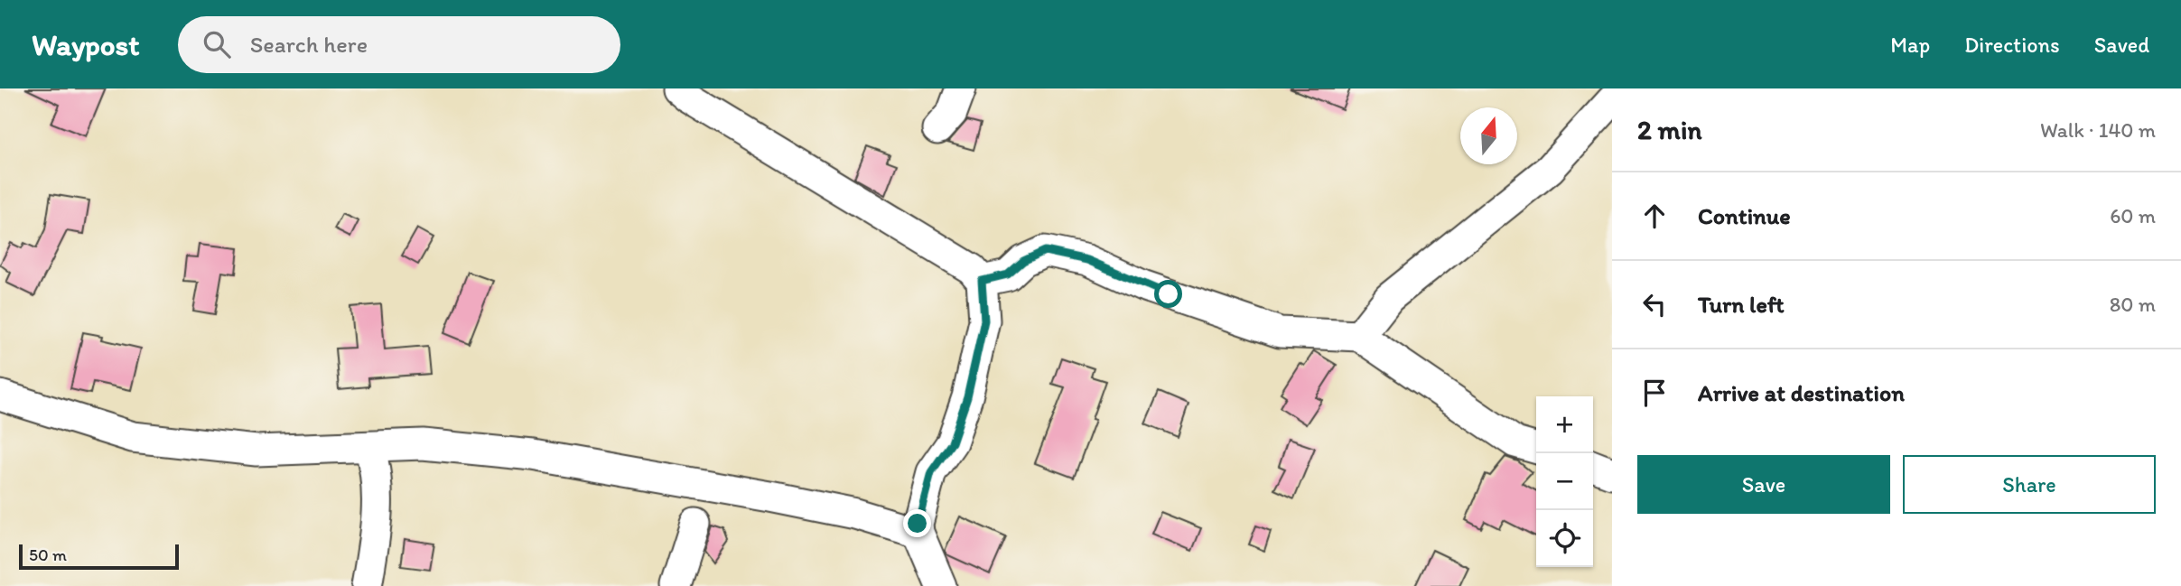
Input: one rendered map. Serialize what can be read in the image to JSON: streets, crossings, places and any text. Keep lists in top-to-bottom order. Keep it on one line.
{"scale_bar":"50 m","north":"top","page":{"header":"Waypost","search":"Search here","nav":["Map","Directions","Saved"],"heading":["2 min","Walk · 140 m"],"list":[["Continue","60 m"],["Turn left","80 m"],"Arrive at destination"],"map_buttons":["+","−"],"buttons":["Save","Share"],"scale":"50 m"}}
